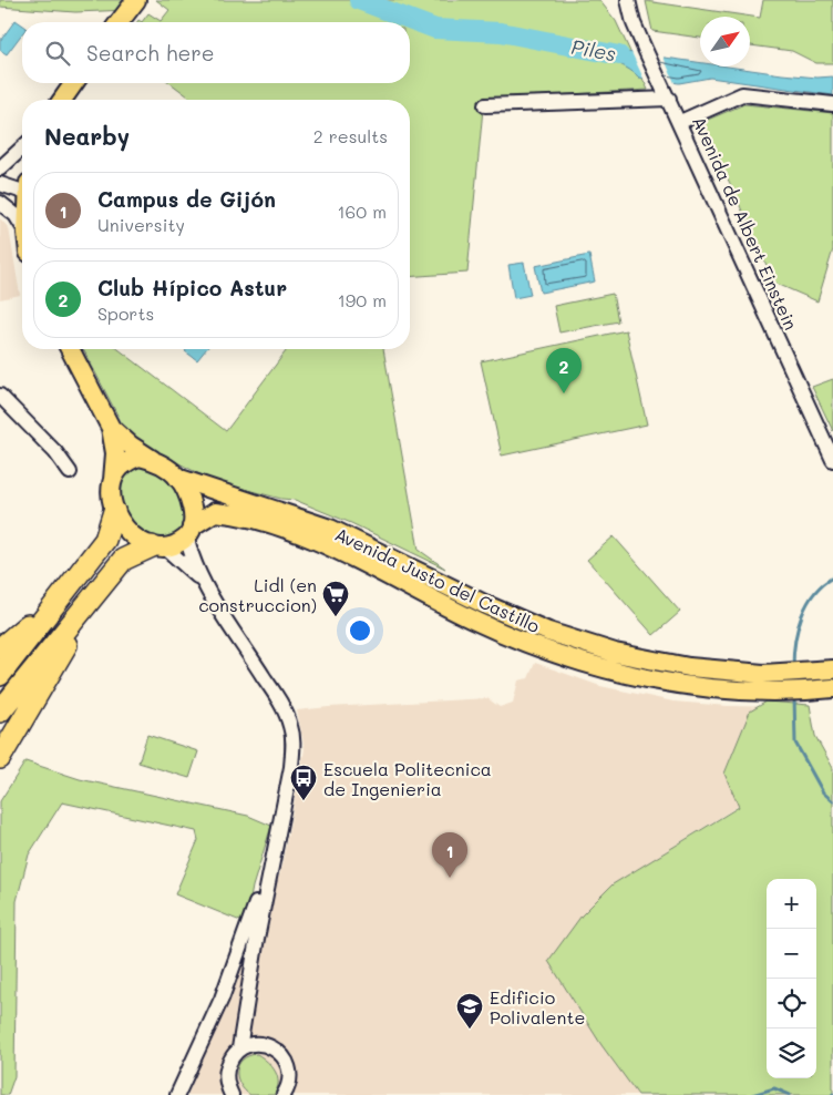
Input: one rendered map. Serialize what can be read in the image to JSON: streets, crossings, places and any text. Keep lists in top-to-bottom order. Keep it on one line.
{"streets":{"main road":["Avenida Justo del Castillo"],"street":["Avenida de Albert Einstein"]},"water":["Piles"],"places":{"supermarket":["Lidl (en construccion)"],"bus stop":["Escuela Politecnica de Ingenieria"],"school or university":["Edificio Polivalente"]},"north":"top right","page":{"search":"Search here","heading":["Nearby","2 results"],"list":[{"mark":"1","name":"Campus de Gijón","note":"University","value":"160 m"},{"mark":"2","name":"Club Hípico Astur","note":"Sports","value":"190 m"}],"pins":["2","1"],"map_buttons":["+","−"]}}
